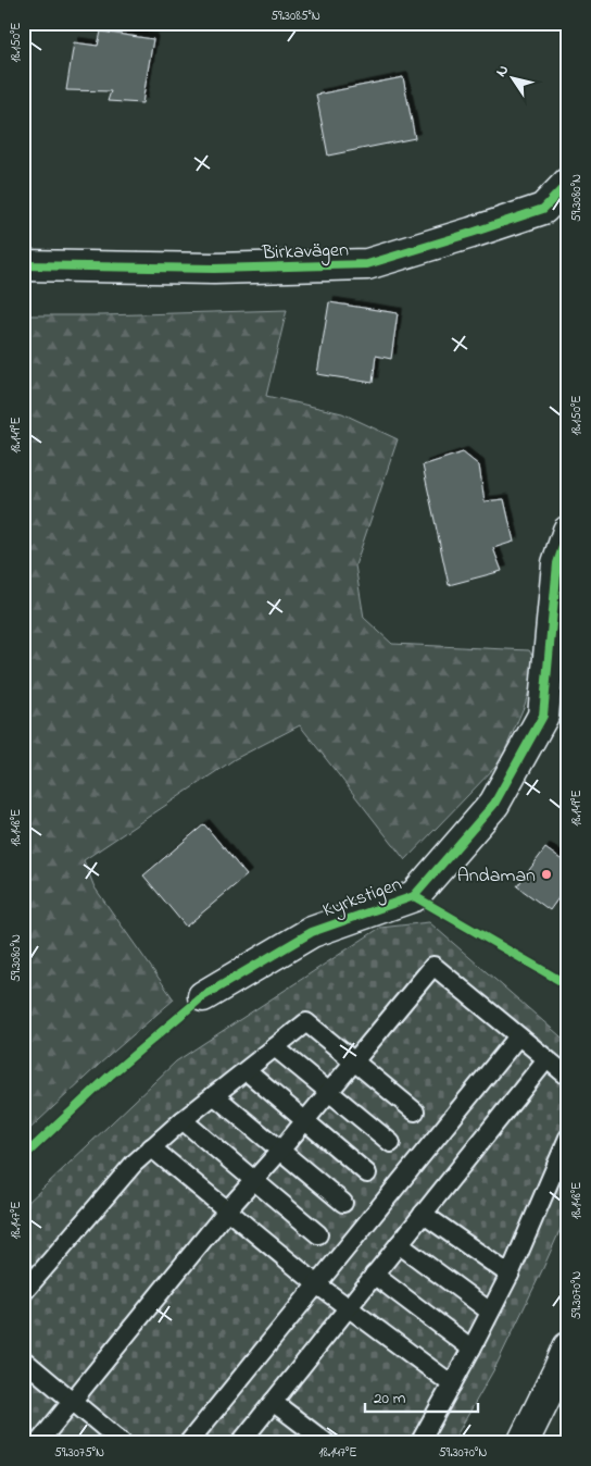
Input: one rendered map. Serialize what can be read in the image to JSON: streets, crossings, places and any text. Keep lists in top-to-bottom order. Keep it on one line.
{"streets":{"street":["Birkavägen","Kyrkstigen"]},"places":["Andaman"],"scale_bar":"20 m","north":"top left","coordinates":["59.3085°N","18.150°E","59.3080°N","18.149°E","18.148°E","18.147°E","59.3070°N","59.3075°N"]}
